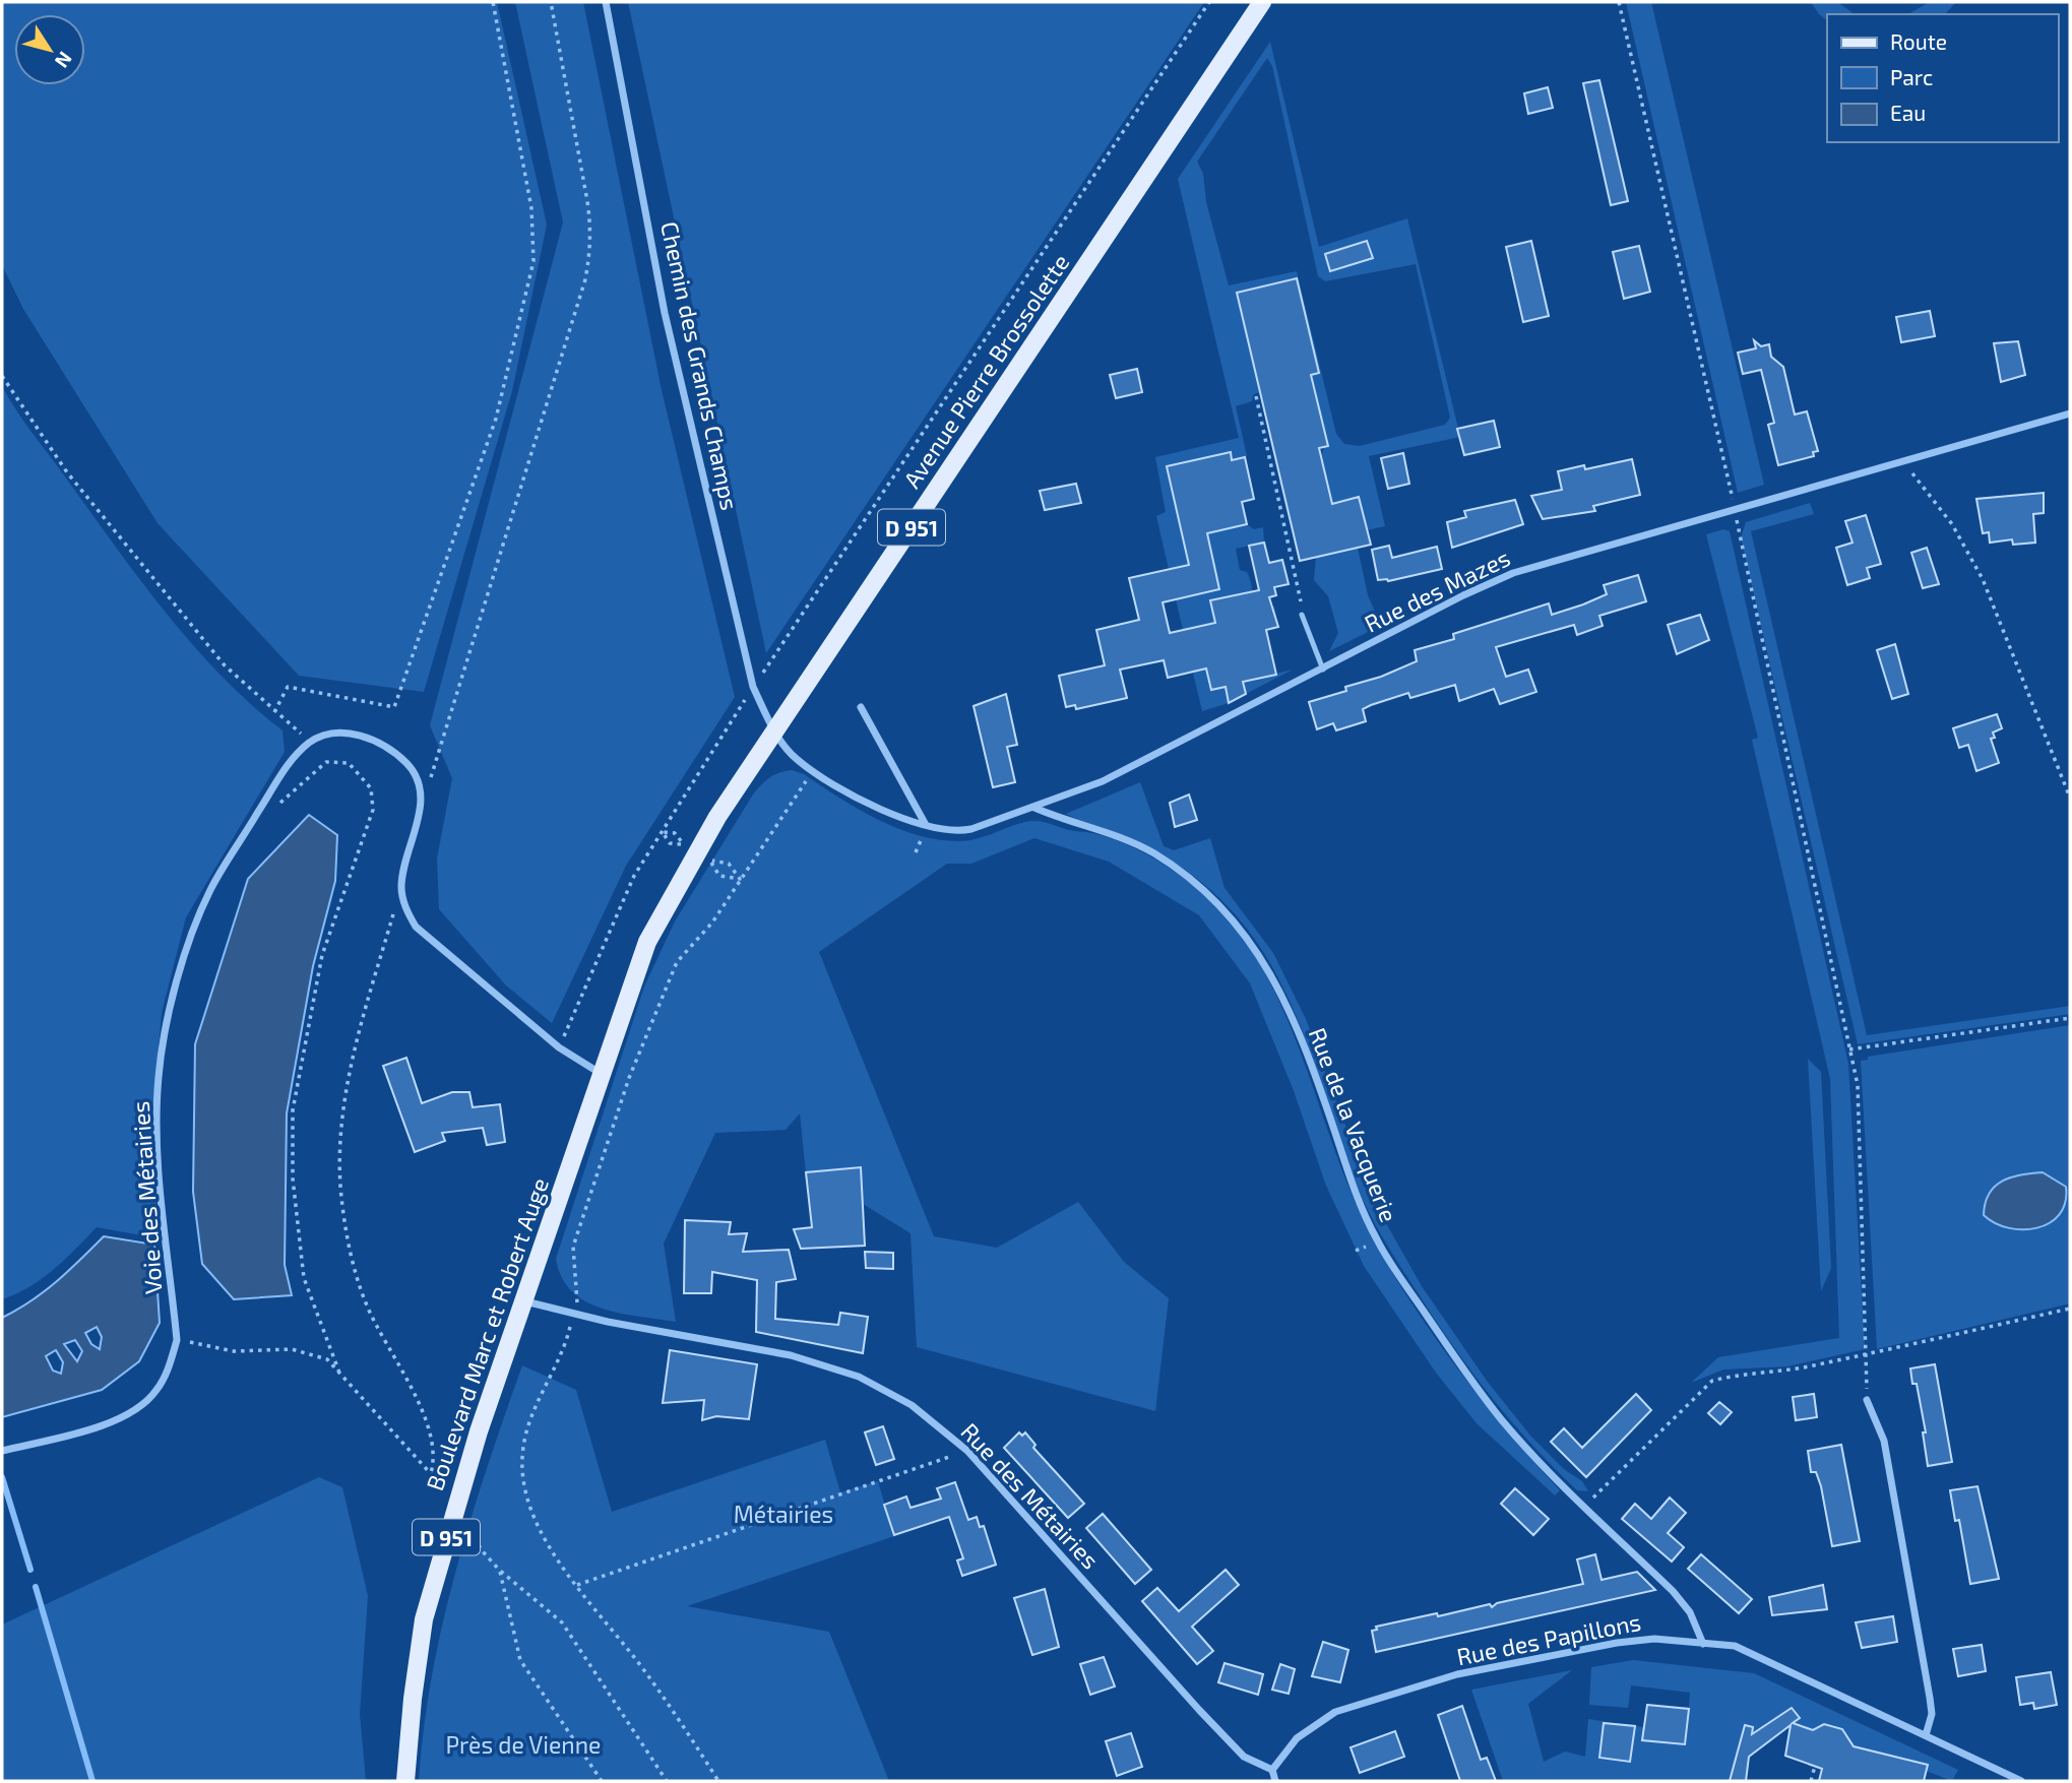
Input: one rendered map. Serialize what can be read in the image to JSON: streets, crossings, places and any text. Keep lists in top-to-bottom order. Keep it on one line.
{"streets":{"main road":["Avenue Pierre Brossolette","D 951","Boulevard Marc et Robert Auge"],"street":["Chemin des Grands Champs","Rue des Mazes","Rue de la Vacquerie","Voie des Métairies","Rue des Métairies","Rue des Papillons"]},"crossings":[["Chemin des Grands Champs","Avenue Pierre Brossolette"],["Chemin des Grands Champs","Rue des Mazes"],["Avenue Pierre Brossolette","Rue des Mazes"],["Avenue Pierre Brossolette","Boulevard Marc et Robert Auge"],["Rue des Mazes","Rue de la Vacquerie"],["Rue de la Vacquerie","Rue des Papillons"],["Boulevard Marc et Robert Auge","Rue des Métairies"],["Rue des Métairies","Rue des Papillons"]],"parks":["Métairies","Près de Vienne"],"legend":["Route","Parc","Eau"],"north":"bottom right"}
